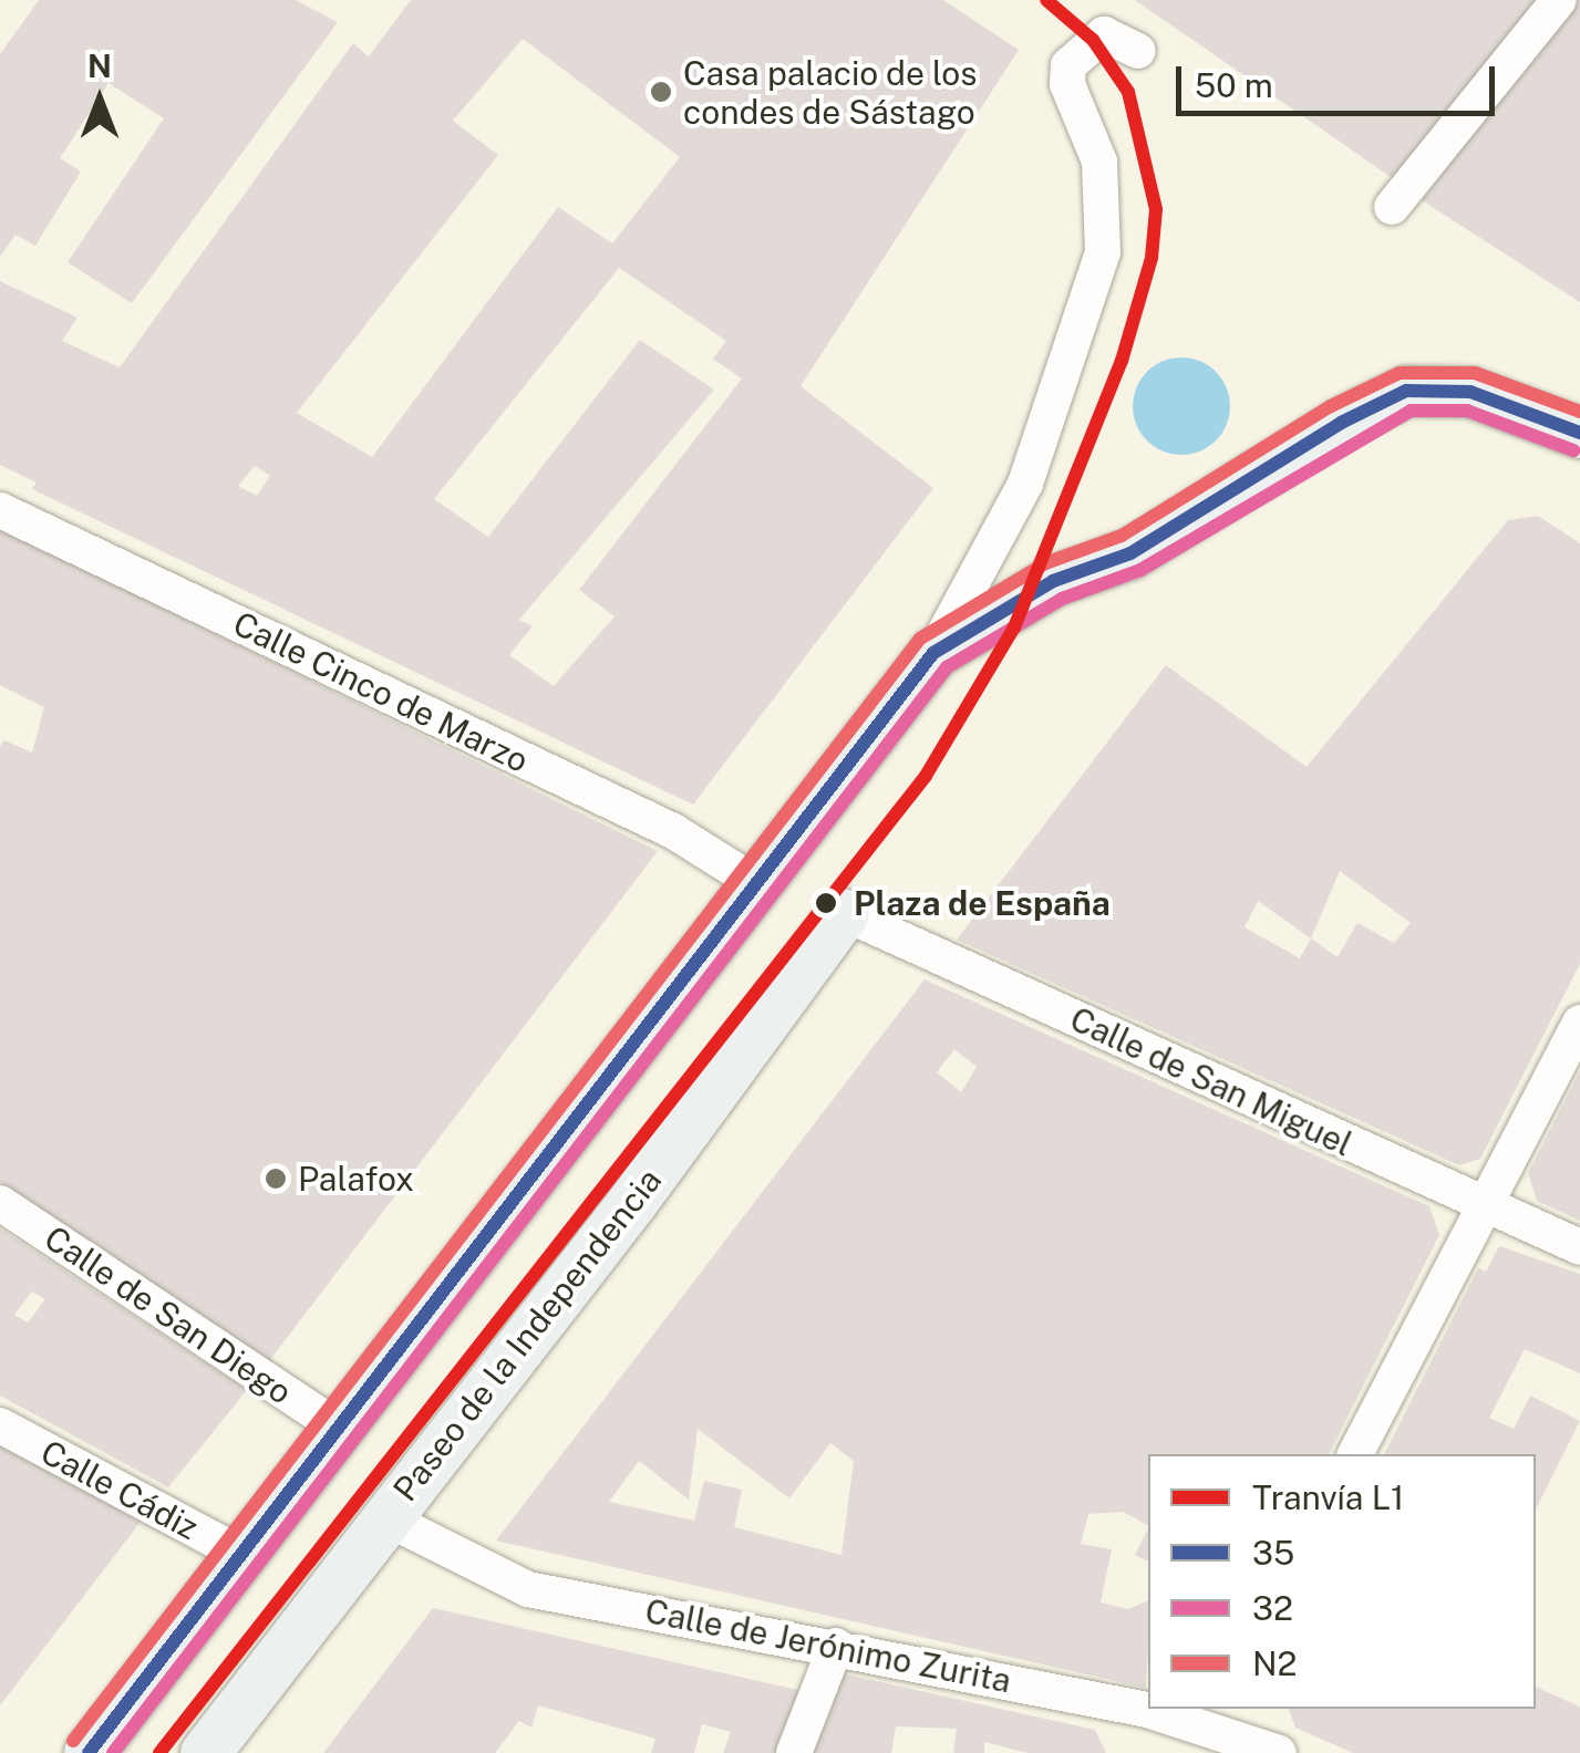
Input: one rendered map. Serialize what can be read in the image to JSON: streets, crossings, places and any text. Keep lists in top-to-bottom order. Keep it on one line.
{"streets":{"street":["Calle Cinco de Marzo","Calle de San Miguel","Calle de San Diego","Paseo de la Independencia","Calle Cádiz","Calle de Jerónimo Zurita"]},"crossings":[["Calle de San Miguel","Paseo de la Independencia"],["Paseo de la Independencia","Calle de Jerónimo Zurita"]],"places":["Casa palacio de los condes de Sástago","Plaza de España","Palafox"],"lines":["tram line L1","transit line N2","transit line 35","transit line 32"],"legend":["Tranvía L1","35","32","N2"],"scale_bar":"50 m","north":"top"}
